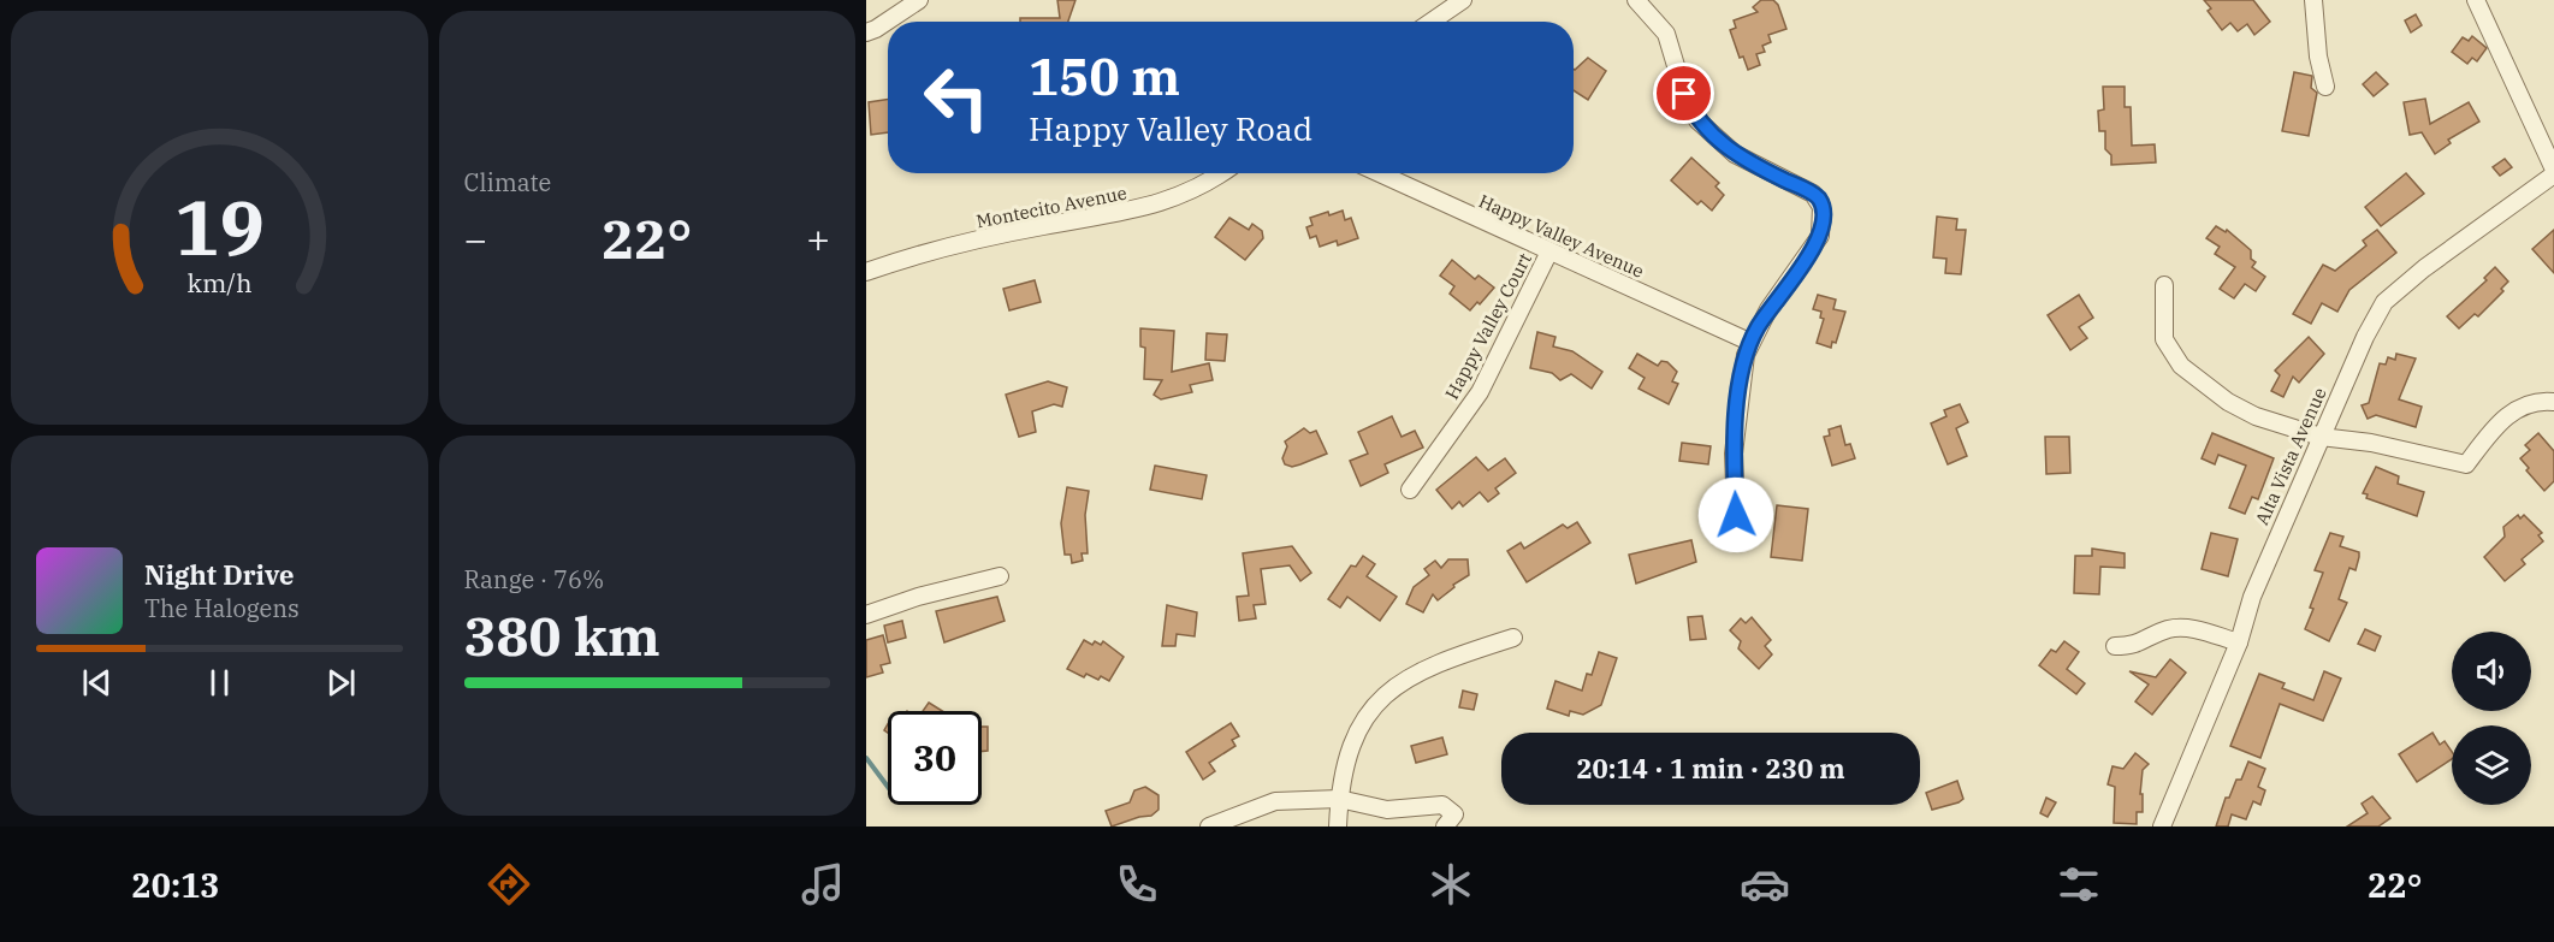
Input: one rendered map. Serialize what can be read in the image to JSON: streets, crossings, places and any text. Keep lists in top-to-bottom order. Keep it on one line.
{"streets":{"street":["Montecito Avenue","Happy Valley Avenue","Happy Valley Court","Alta Vista Avenue"]},"crossings":[["Happy Valley Avenue","Happy Valley Court"]],"page":{"tile":["Climate",["Range · 76%","380 km"]],"turn":["150 m","Happy Valley Road"],"heat":["−","22°","+"],"song":["Night Drive","The Halogens"],"limit":"30","trip":"20:14 · 1 min · 230 m","tabs":["20:13","22°"],"gauge":["19","km/h"]}}
